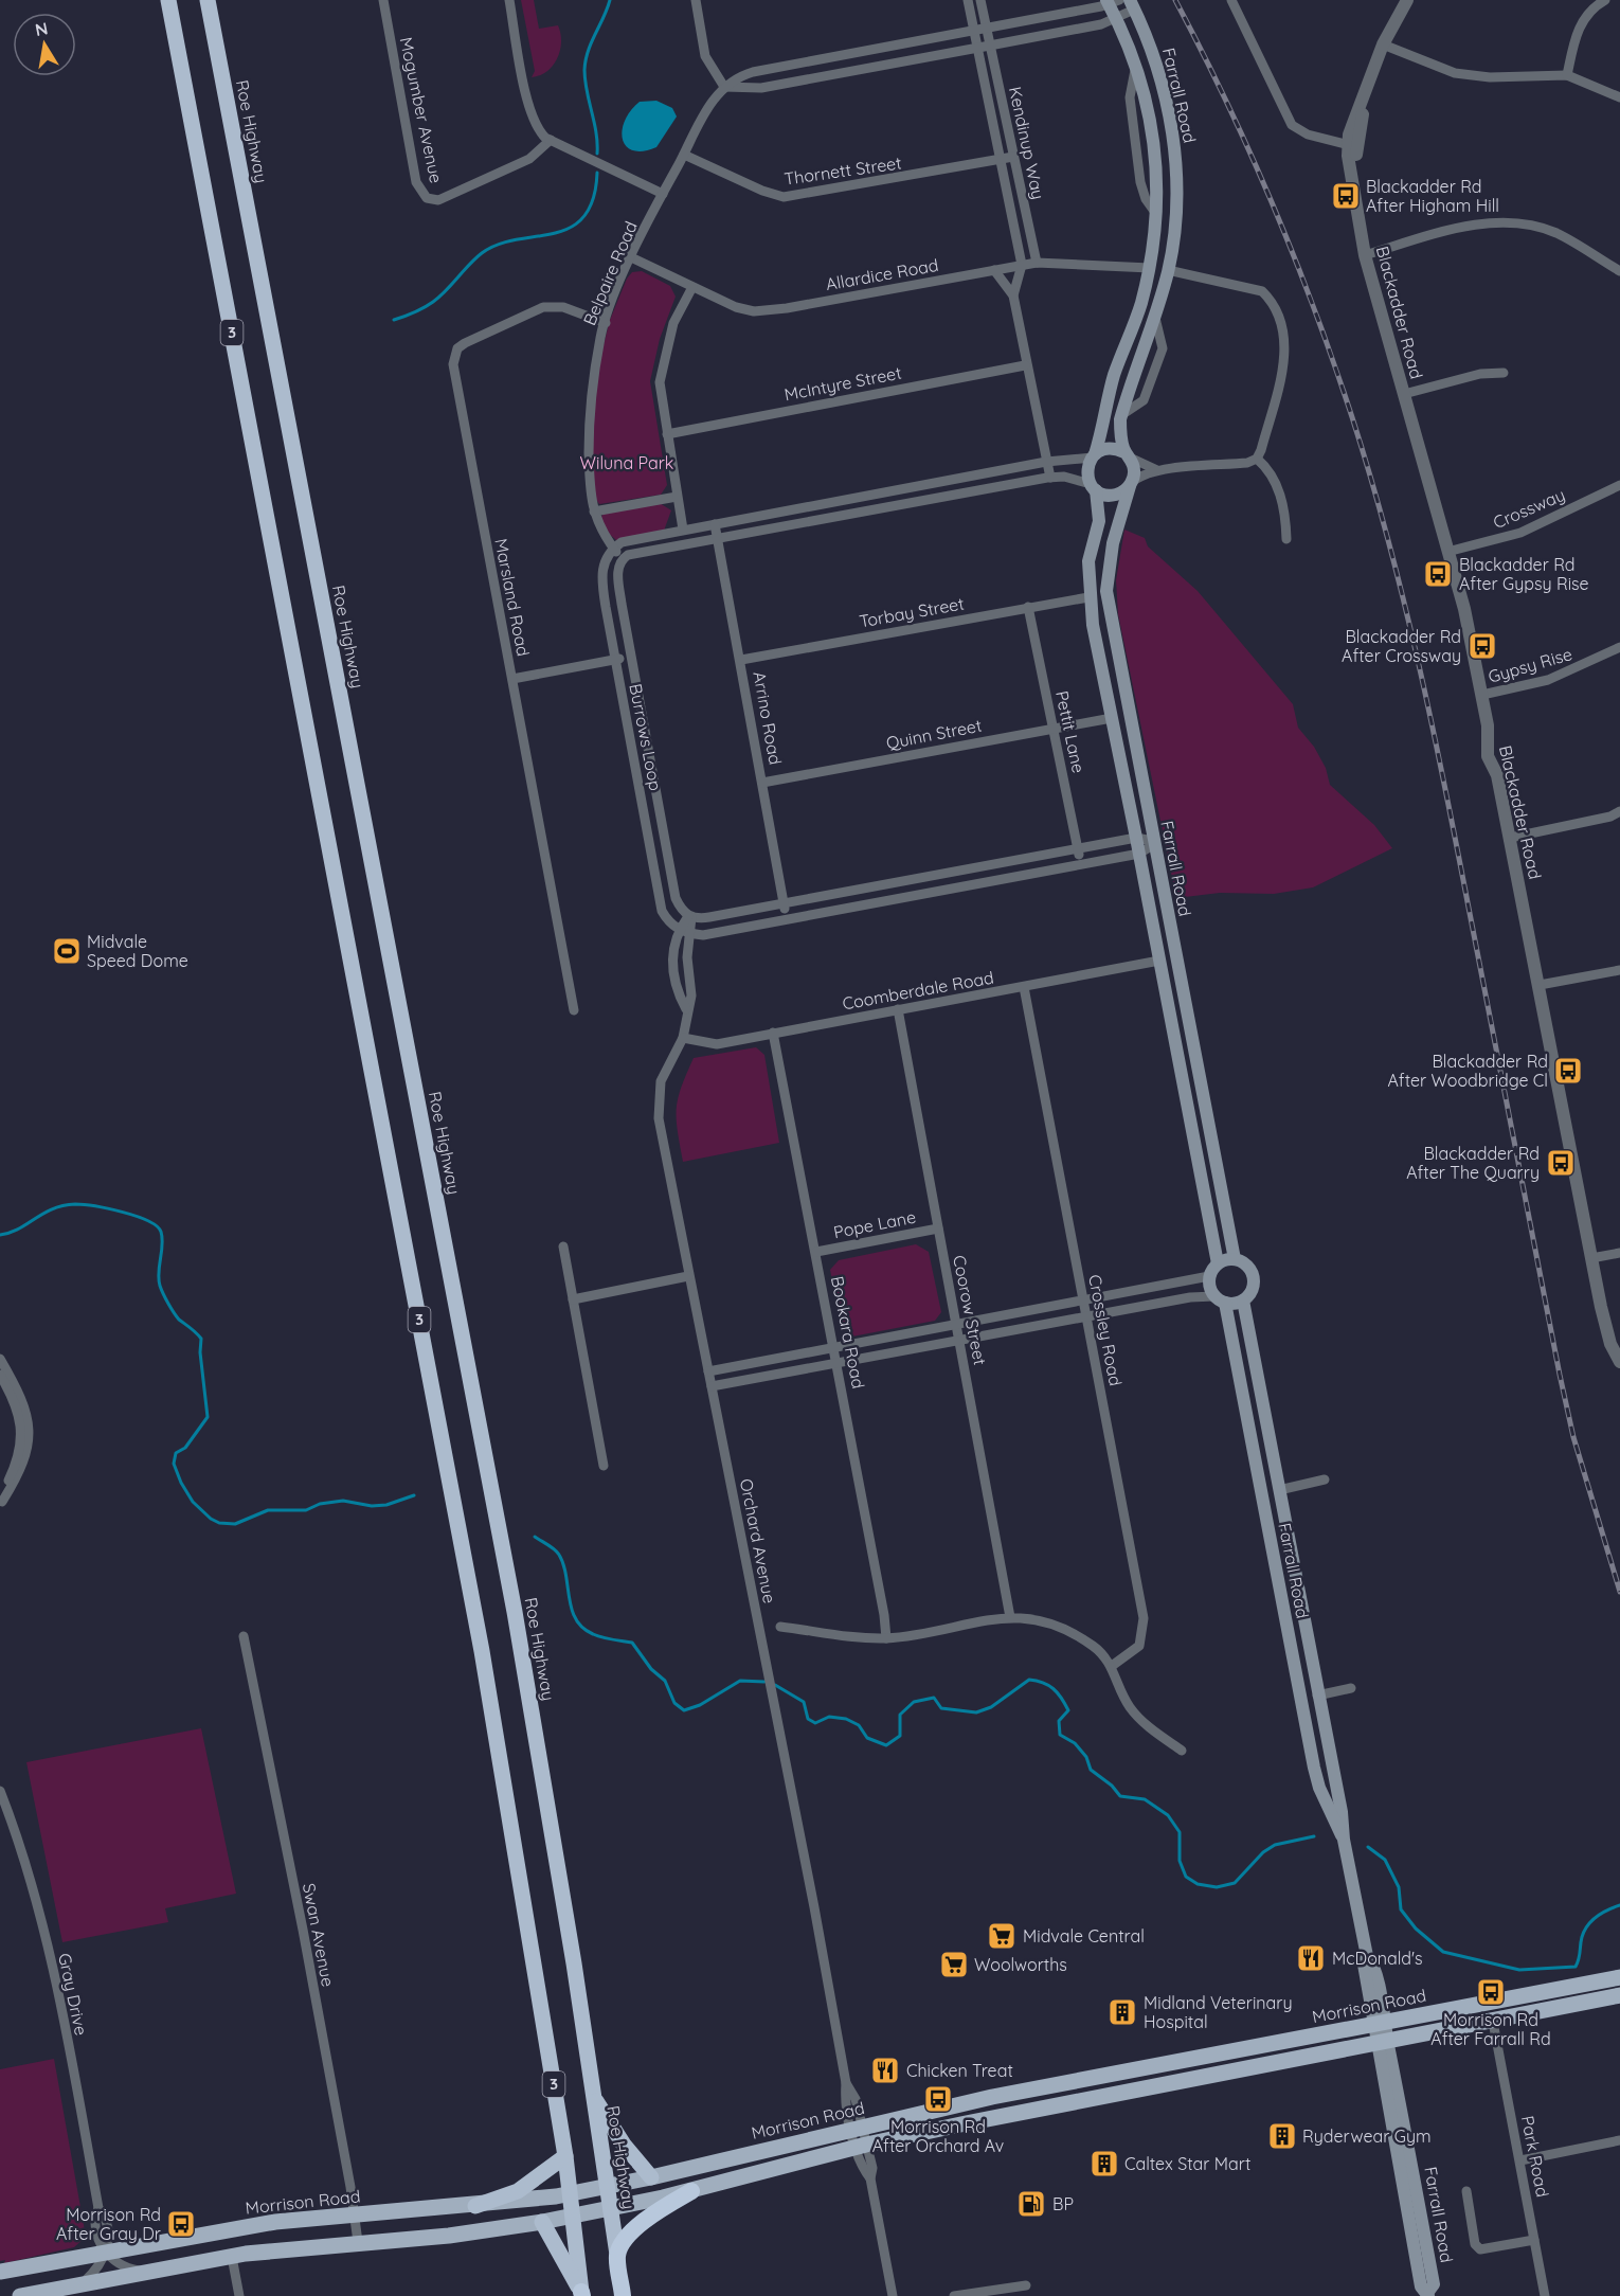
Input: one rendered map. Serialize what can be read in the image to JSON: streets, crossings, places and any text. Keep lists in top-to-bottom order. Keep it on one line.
{"streets":{"highway":["Roe Highway","3"],"main road":["Farrall Road","Morrison Road"],"street":["Mogumber Avenue","Kendinup Way","Thornett Street","Belpaire Road","Allardice Road","Blackadder Road","McIntyre Street","Crossway","Marsland Road","Torbay Street","Gypsy Rise","Arrino Road","Pettit Lane","Quinn Street","Burrows Loop","Coomberdale Road","Pope Lane","Coorow Street","Crossley Road","Bookara Road","Orchard Avenue","Swan Avenue","Gray Drive","Park Road"]},"crossings":[["Farrall Road","Belpaire Road"],["Farrall Road","Allardice Road"],["Farrall Road","Torbay Street"],["Farrall Road","Quinn Street"],["Farrall Road","Coomberdale Road"],["Farrall Road","Morrison Road"],["Roe Highway","Morrison Road"],["Kendinup Way","Thornett Street"],["Kendinup Way","Belpaire Road"],["Kendinup Way","Allardice Road"],["Thornett Street","Belpaire Road"],["Belpaire Road","Allardice Road"],["Belpaire Road","Marsland Road"],["Belpaire Road","Burrows Loop"],["Blackadder Road","Crossway"],["Blackadder Road","Gypsy Rise"],["3","Morrison Road"],["Torbay Street","Arrino Road"],["Torbay Street","Pettit Lane"],["Arrino Road","Quinn Street"],["Pettit Lane","Quinn Street"],["Burrows Loop","Orchard Avenue"],["Coomberdale Road","Coorow Street"],["Coomberdale Road","Crossley Road"],["Coomberdale Road","Bookara Road"],["Coomberdale Road","Orchard Avenue"],["Pope Lane","Coorow Street"],["Pope Lane","Bookara Road"],["Orchard Avenue","Morrison Road"],["Swan Avenue","Morrison Road"],["Gray Drive","Morrison Road"]],"parks":["Wiluna Park"],"places":{"bus stop":["Blackadder Rd After Higham Hill","Blackadder Rd After Gypsy Rise","Blackadder Rd After Crossway","Blackadder Rd After Woodbridge Cl","Blackadder Rd After The Quarry","Morrison Rd After Farrall Rd","Morrison Rd After Orchard Av","Morrison Rd After Gray Dr"],"sports":["Midvale Speed Dome"],"supermarket":["Midvale Central","Woolworths"],"restaurant":["McDonald's","Chicken Treat"],"building":["Midland Veterinary Hospital","Ryderwear Gym","Caltex Star Mart"],"fuel station":["BP"]},"north":"top"}
